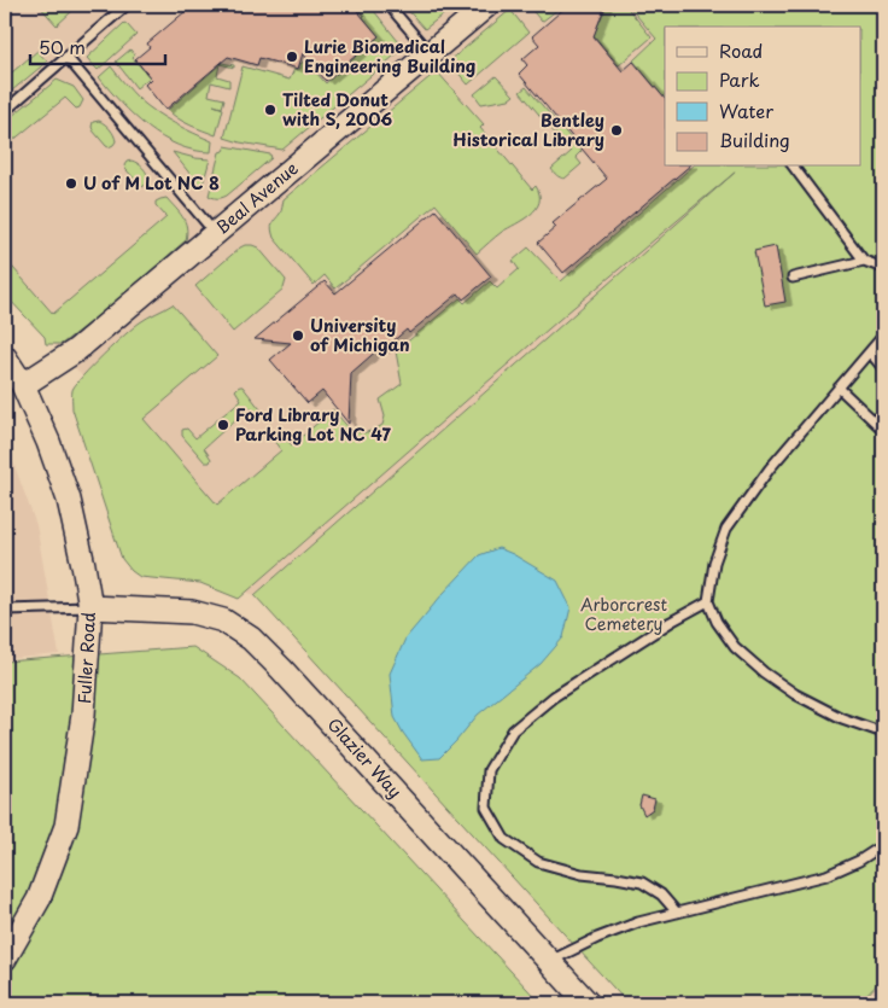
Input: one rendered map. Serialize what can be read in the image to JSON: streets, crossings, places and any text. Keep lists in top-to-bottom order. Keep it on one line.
{"streets":{"street":["Beal Avenue","Fuller Road","Glazier Way"]},"crossings":[["Beal Avenue","Fuller Road"],["Fuller Road","Glazier Way"]],"parks":["Arborcrest Cemetery"],"places":["Lurie Biomedical Engineering Building","Tilted Donut with S, 2006","Bentley Historical Library","U of M Lot NC 8","University of Michigan","Ford Library Parking Lot NC 47"],"legend":["Road","Park","Water","Building"],"scale_bar":"50 m"}
